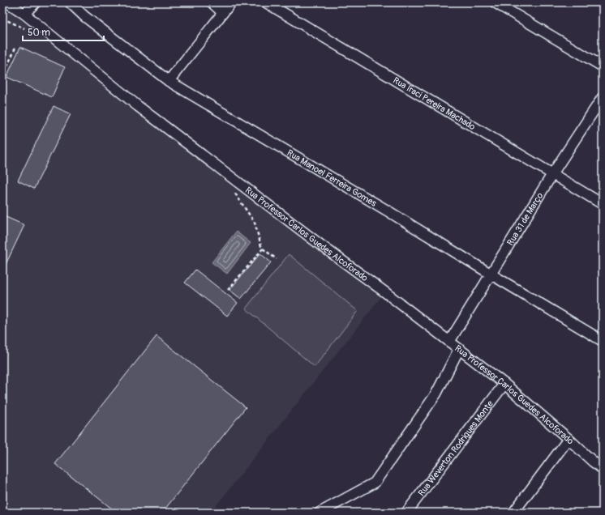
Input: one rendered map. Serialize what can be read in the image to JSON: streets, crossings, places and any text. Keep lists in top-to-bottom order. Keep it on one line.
{"streets":{"street":["Rua Iraci Pereira Machado","Rua Manoel Ferreira Gomes","Rua 31 de Março","Rua Professor Carlos Guedes Alcoforado","Rua Weverton Rodrigues Monte"]},"crossings":[["Rua Iraci Pereira Machado","Rua 31 de Março"],["Rua Manoel Ferreira Gomes","Rua 31 de Março"],["Rua 31 de Março","Rua Professor Carlos Guedes Alcoforado"],["Rua Professor Carlos Guedes Alcoforado","Rua Weverton Rodrigues Monte"]],"scale_bar":"50 m"}
